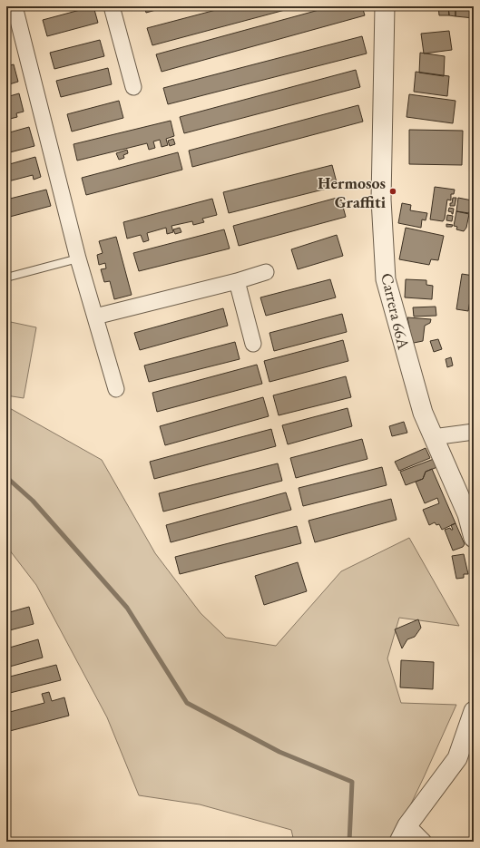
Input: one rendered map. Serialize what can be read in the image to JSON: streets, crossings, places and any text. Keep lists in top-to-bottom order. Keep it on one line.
{"streets":{"street":["Carrera 66A"]},"places":["Hermosos Graffiti"]}
